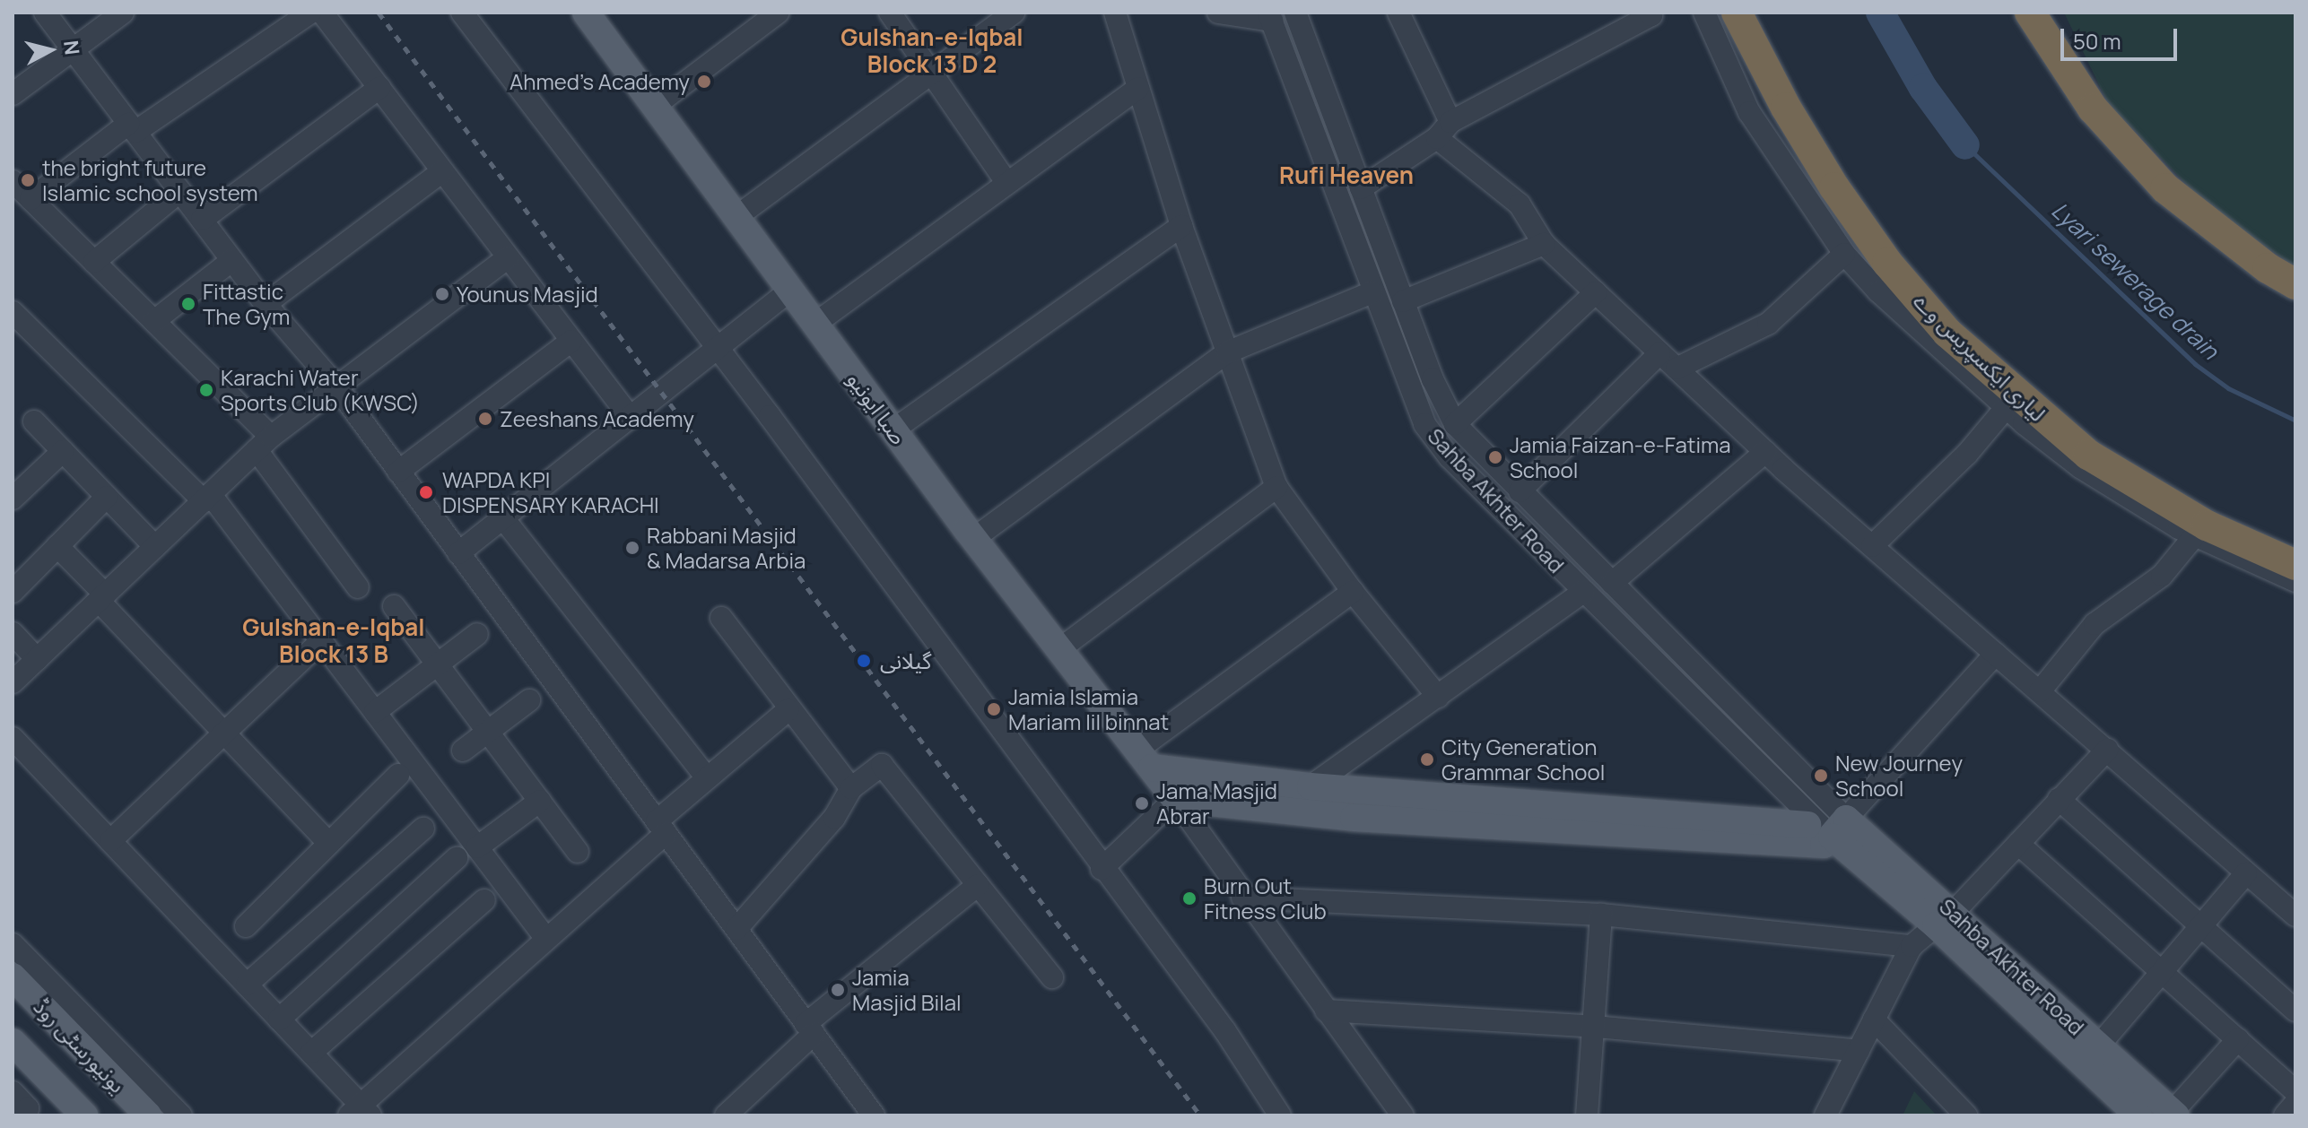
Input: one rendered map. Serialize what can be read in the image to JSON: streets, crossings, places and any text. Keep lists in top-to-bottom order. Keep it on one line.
{"streets":{"highway":["لیاری ایکسپریس وے"],"main road":["صبا ایونیو","Sahba Akhter Road","یونیورسٹی روڈ"]},"districts":["Gulshan-e-Iqbal Block 13 D 2","Rufi Heaven","Gulshan-e-Iqbal Block 13 B"],"water":["Lyari sewerage drain"],"places":["Ahmed's Academy","the bright future Islamic school system","Younus Masjid","Fittastic The Gym","Karachi Water Sports Club (KWSC)","Zeeshans Academy","Jamia Faizan-e-Fatima School","WAPDA KPI DISPENSARY KARACHI","Rabbani Masjid & Madarsa Arbia","گیلانی","Jamia Islamia Mariam lil binnat","City Generation Grammar School","New Journey School","Jama Masjid Abrar","Burn Out Fitness Club","Jamia Masjid Bilal"],"scale_bar":"50 m","north":"right"}
